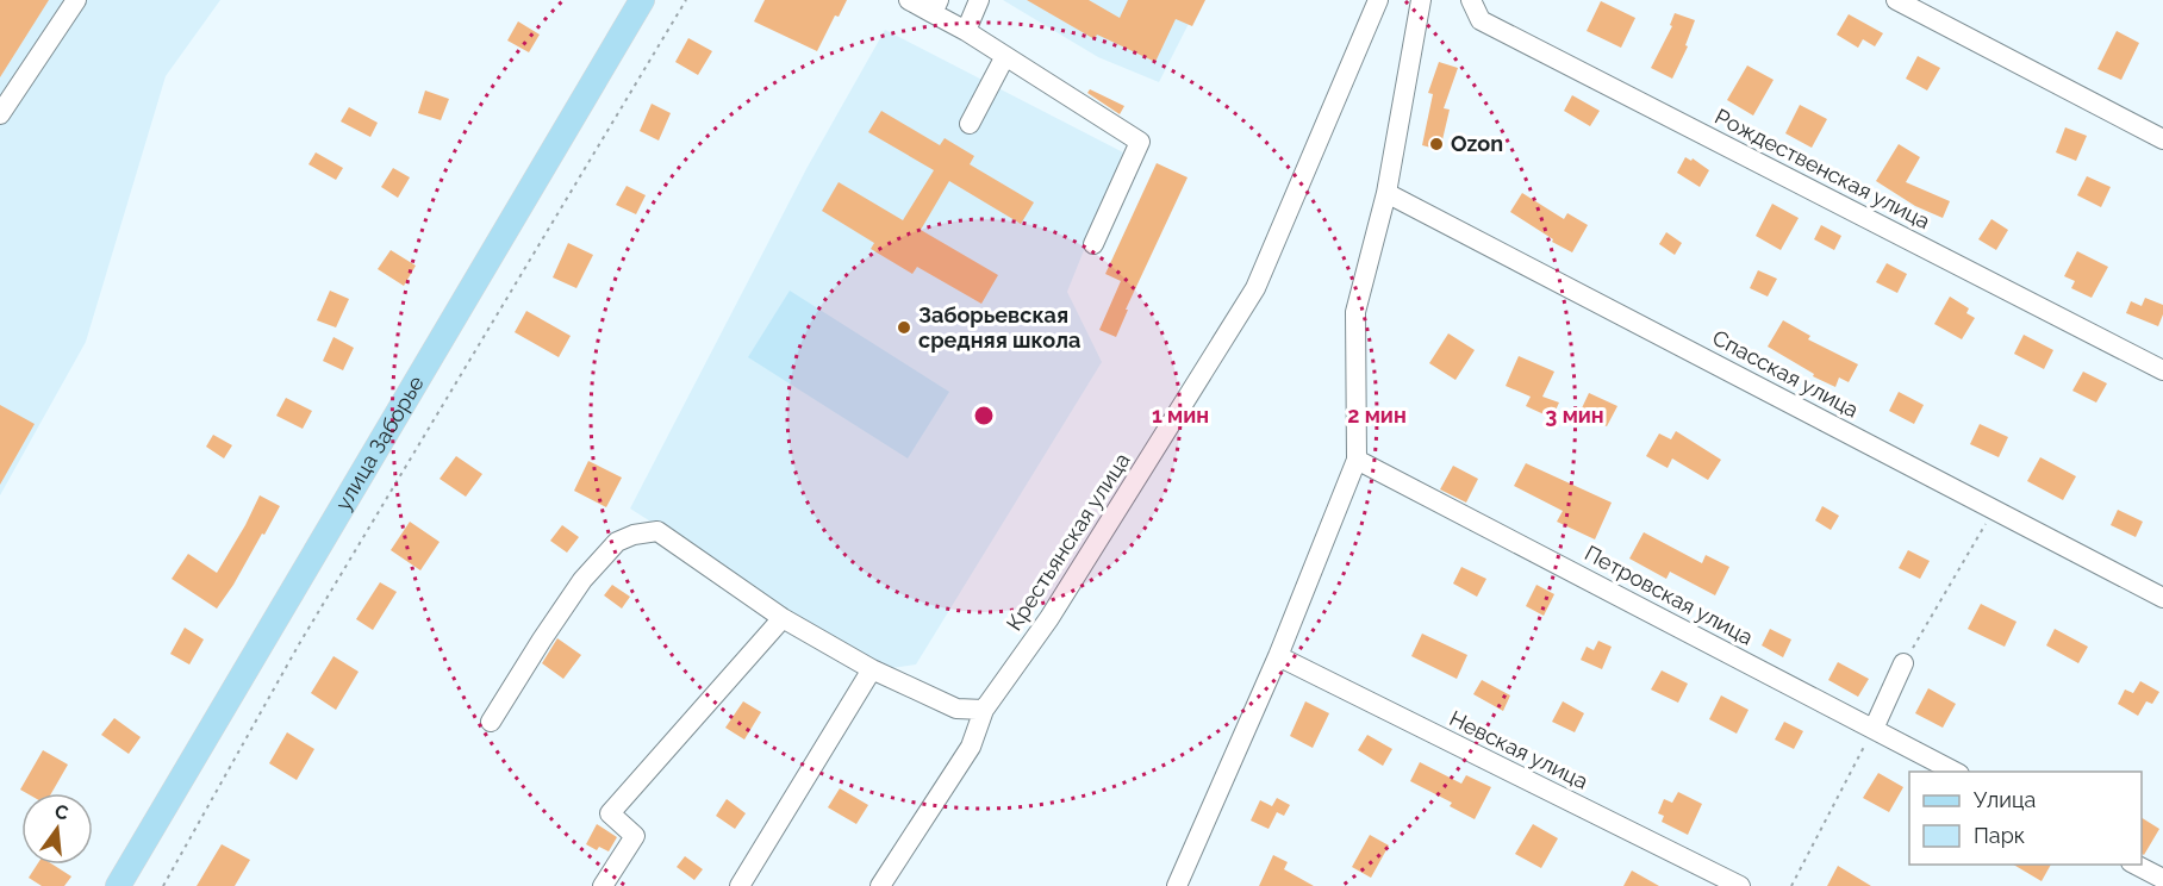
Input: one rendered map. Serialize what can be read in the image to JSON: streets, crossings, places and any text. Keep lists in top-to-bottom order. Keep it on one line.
{"streets":{"main road":["улица Заборье"],"street":["Рождественская улица","Спасская улица","Крестьянская улица","Петровская улица","Невская улица"]},"places":["Ozon","Заборьевская средняя школа"],"legend":["Улица","Парк"],"north":"top","rings":["1 мин","2 мин","3 мин"]}
